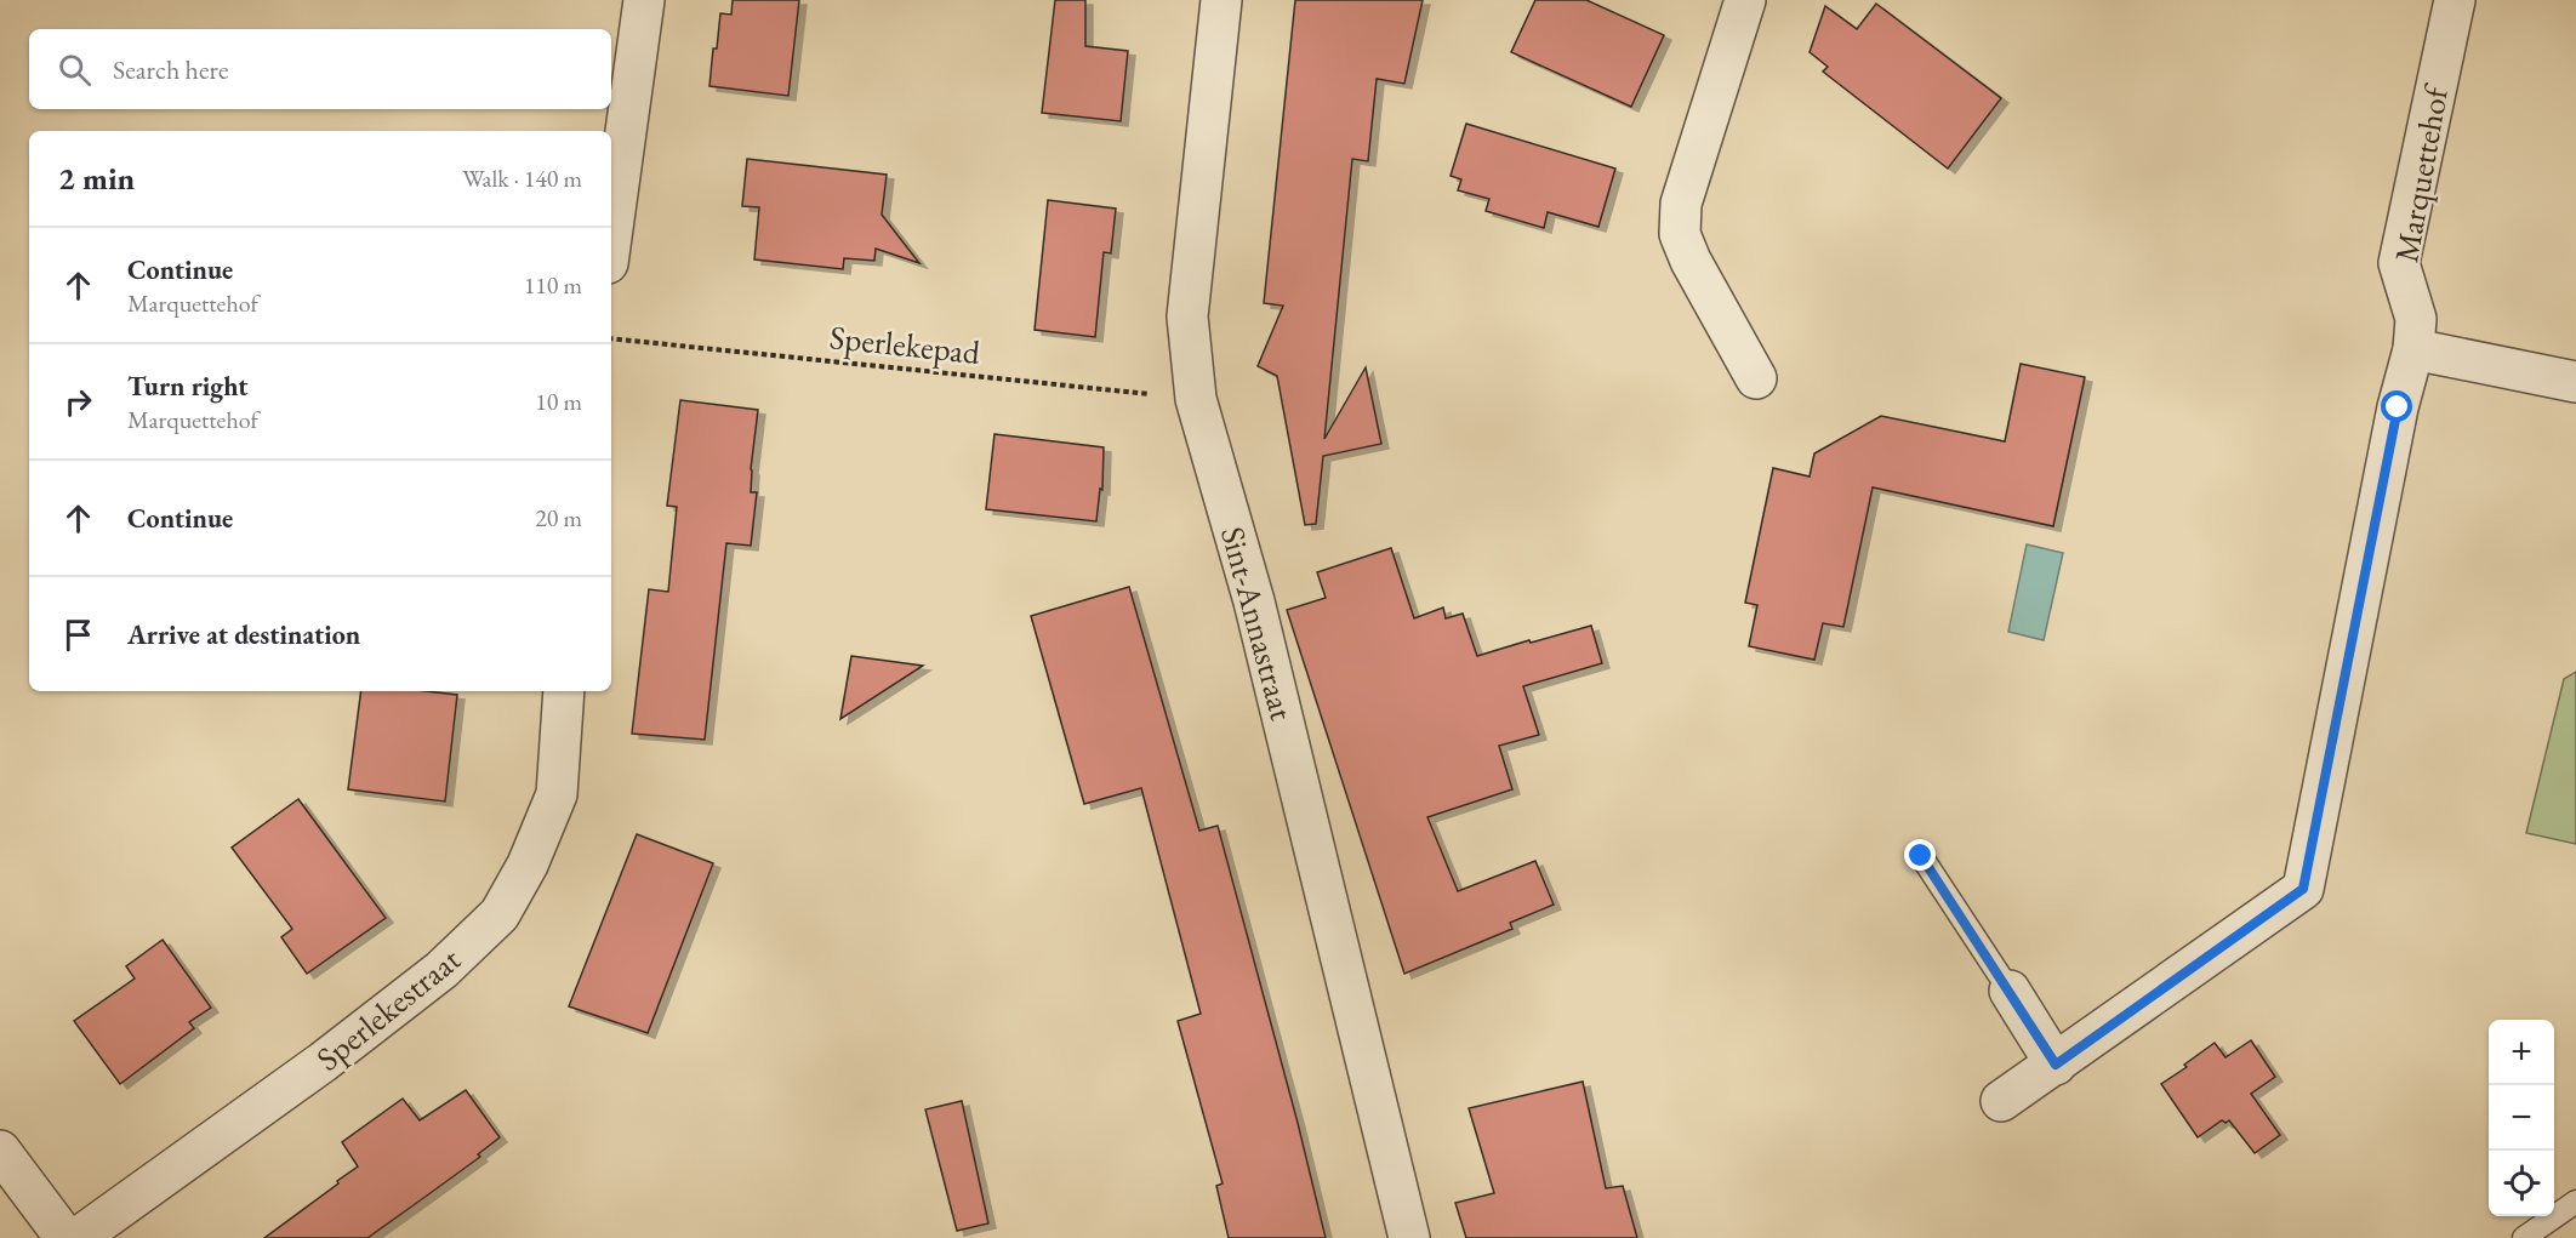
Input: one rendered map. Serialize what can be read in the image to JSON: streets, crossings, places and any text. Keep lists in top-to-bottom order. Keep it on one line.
{"streets":{"street":["Marquettehof","Sint-Annastraat","Sperlekestraat"],"path":["Sperlekepad"]},"crossings":[["Sperlekepad","Sint-Annastraat"]],"page":{"search":"Search here","heading":["2 min","Walk · 140 m"],"list":[["Continue","Marquettehof","110 m"],["Turn right","Marquettehof","10 m"],["Continue","20 m"],"Arrive at destination"],"map_buttons":["+","−"]}}
